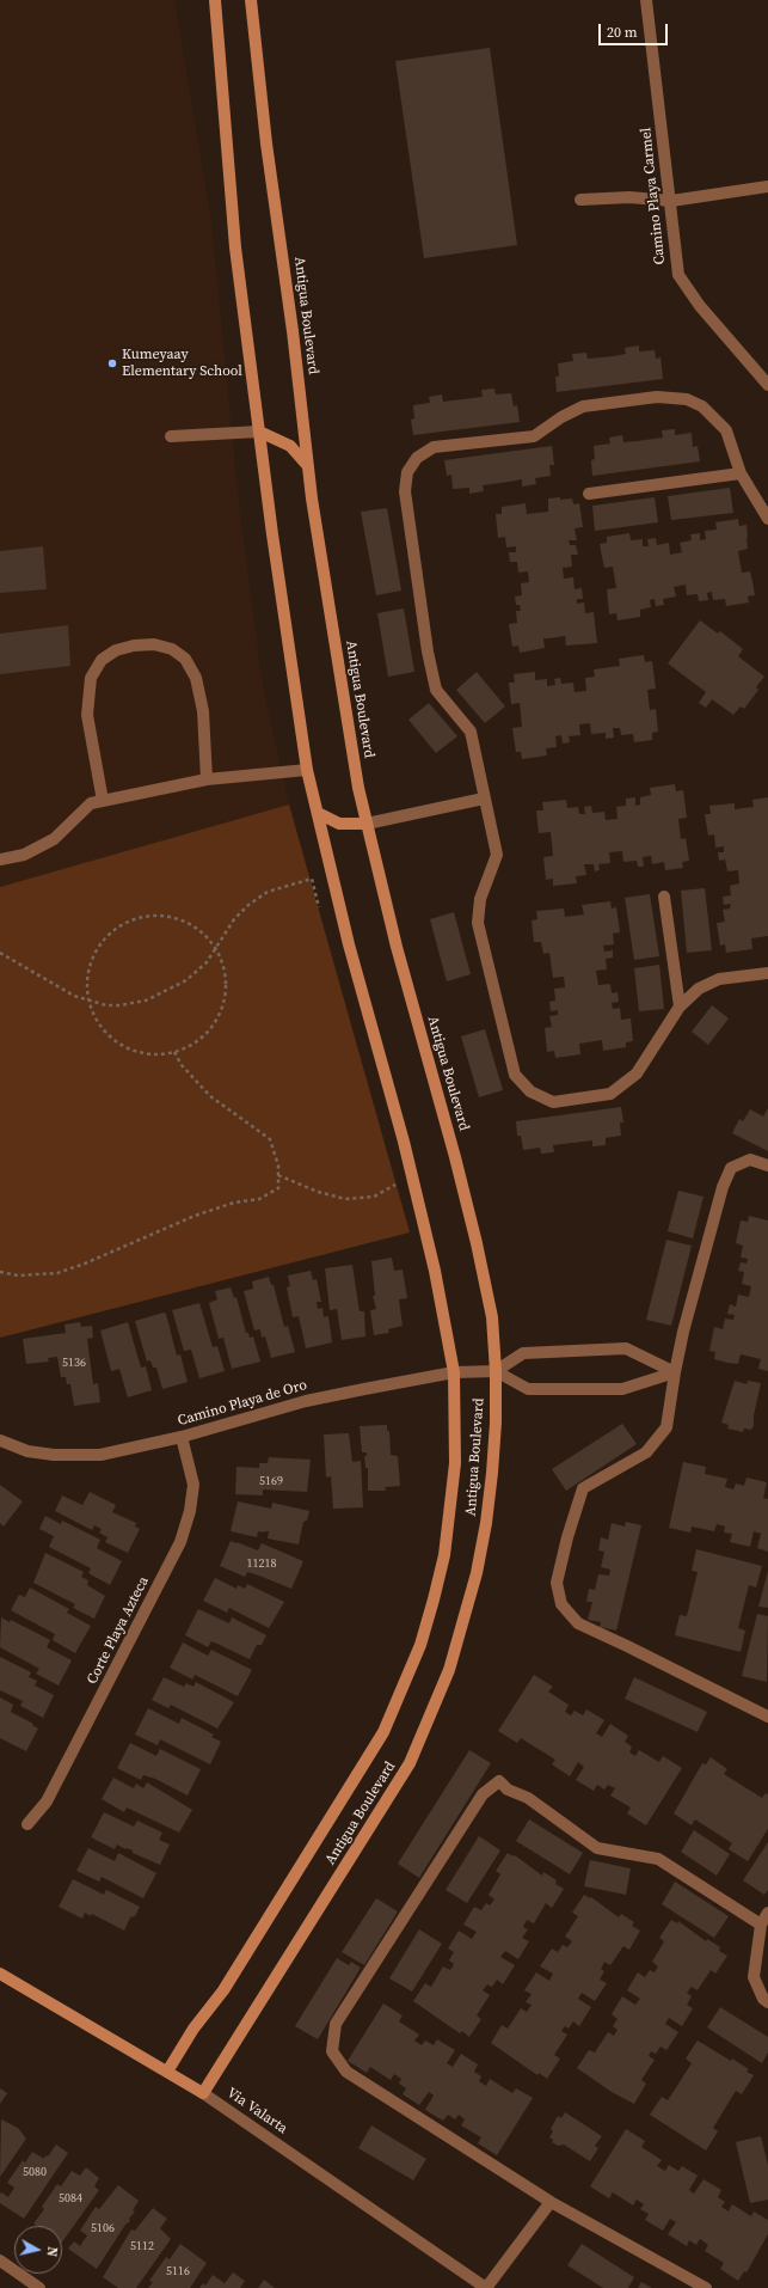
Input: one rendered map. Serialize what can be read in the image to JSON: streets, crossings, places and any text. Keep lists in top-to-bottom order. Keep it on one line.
{"streets":{"main road":["Antigua Boulevard","Via Valarta"],"street":["Camino Playa Carmel","Camino Playa de Oro","Corte Playa Azteca"]},"crossings":[["Antigua Boulevard","Camino Playa de Oro"],["Antigua Boulevard","Via Valarta"],["Camino Playa de Oro","Corte Playa Azteca"]],"places":["Kumeyaay Elementary School"],"house_numbers":["5136","5169","11218","5080","5084","5106","5112","5116"],"scale_bar":"20 m","north":"right"}
